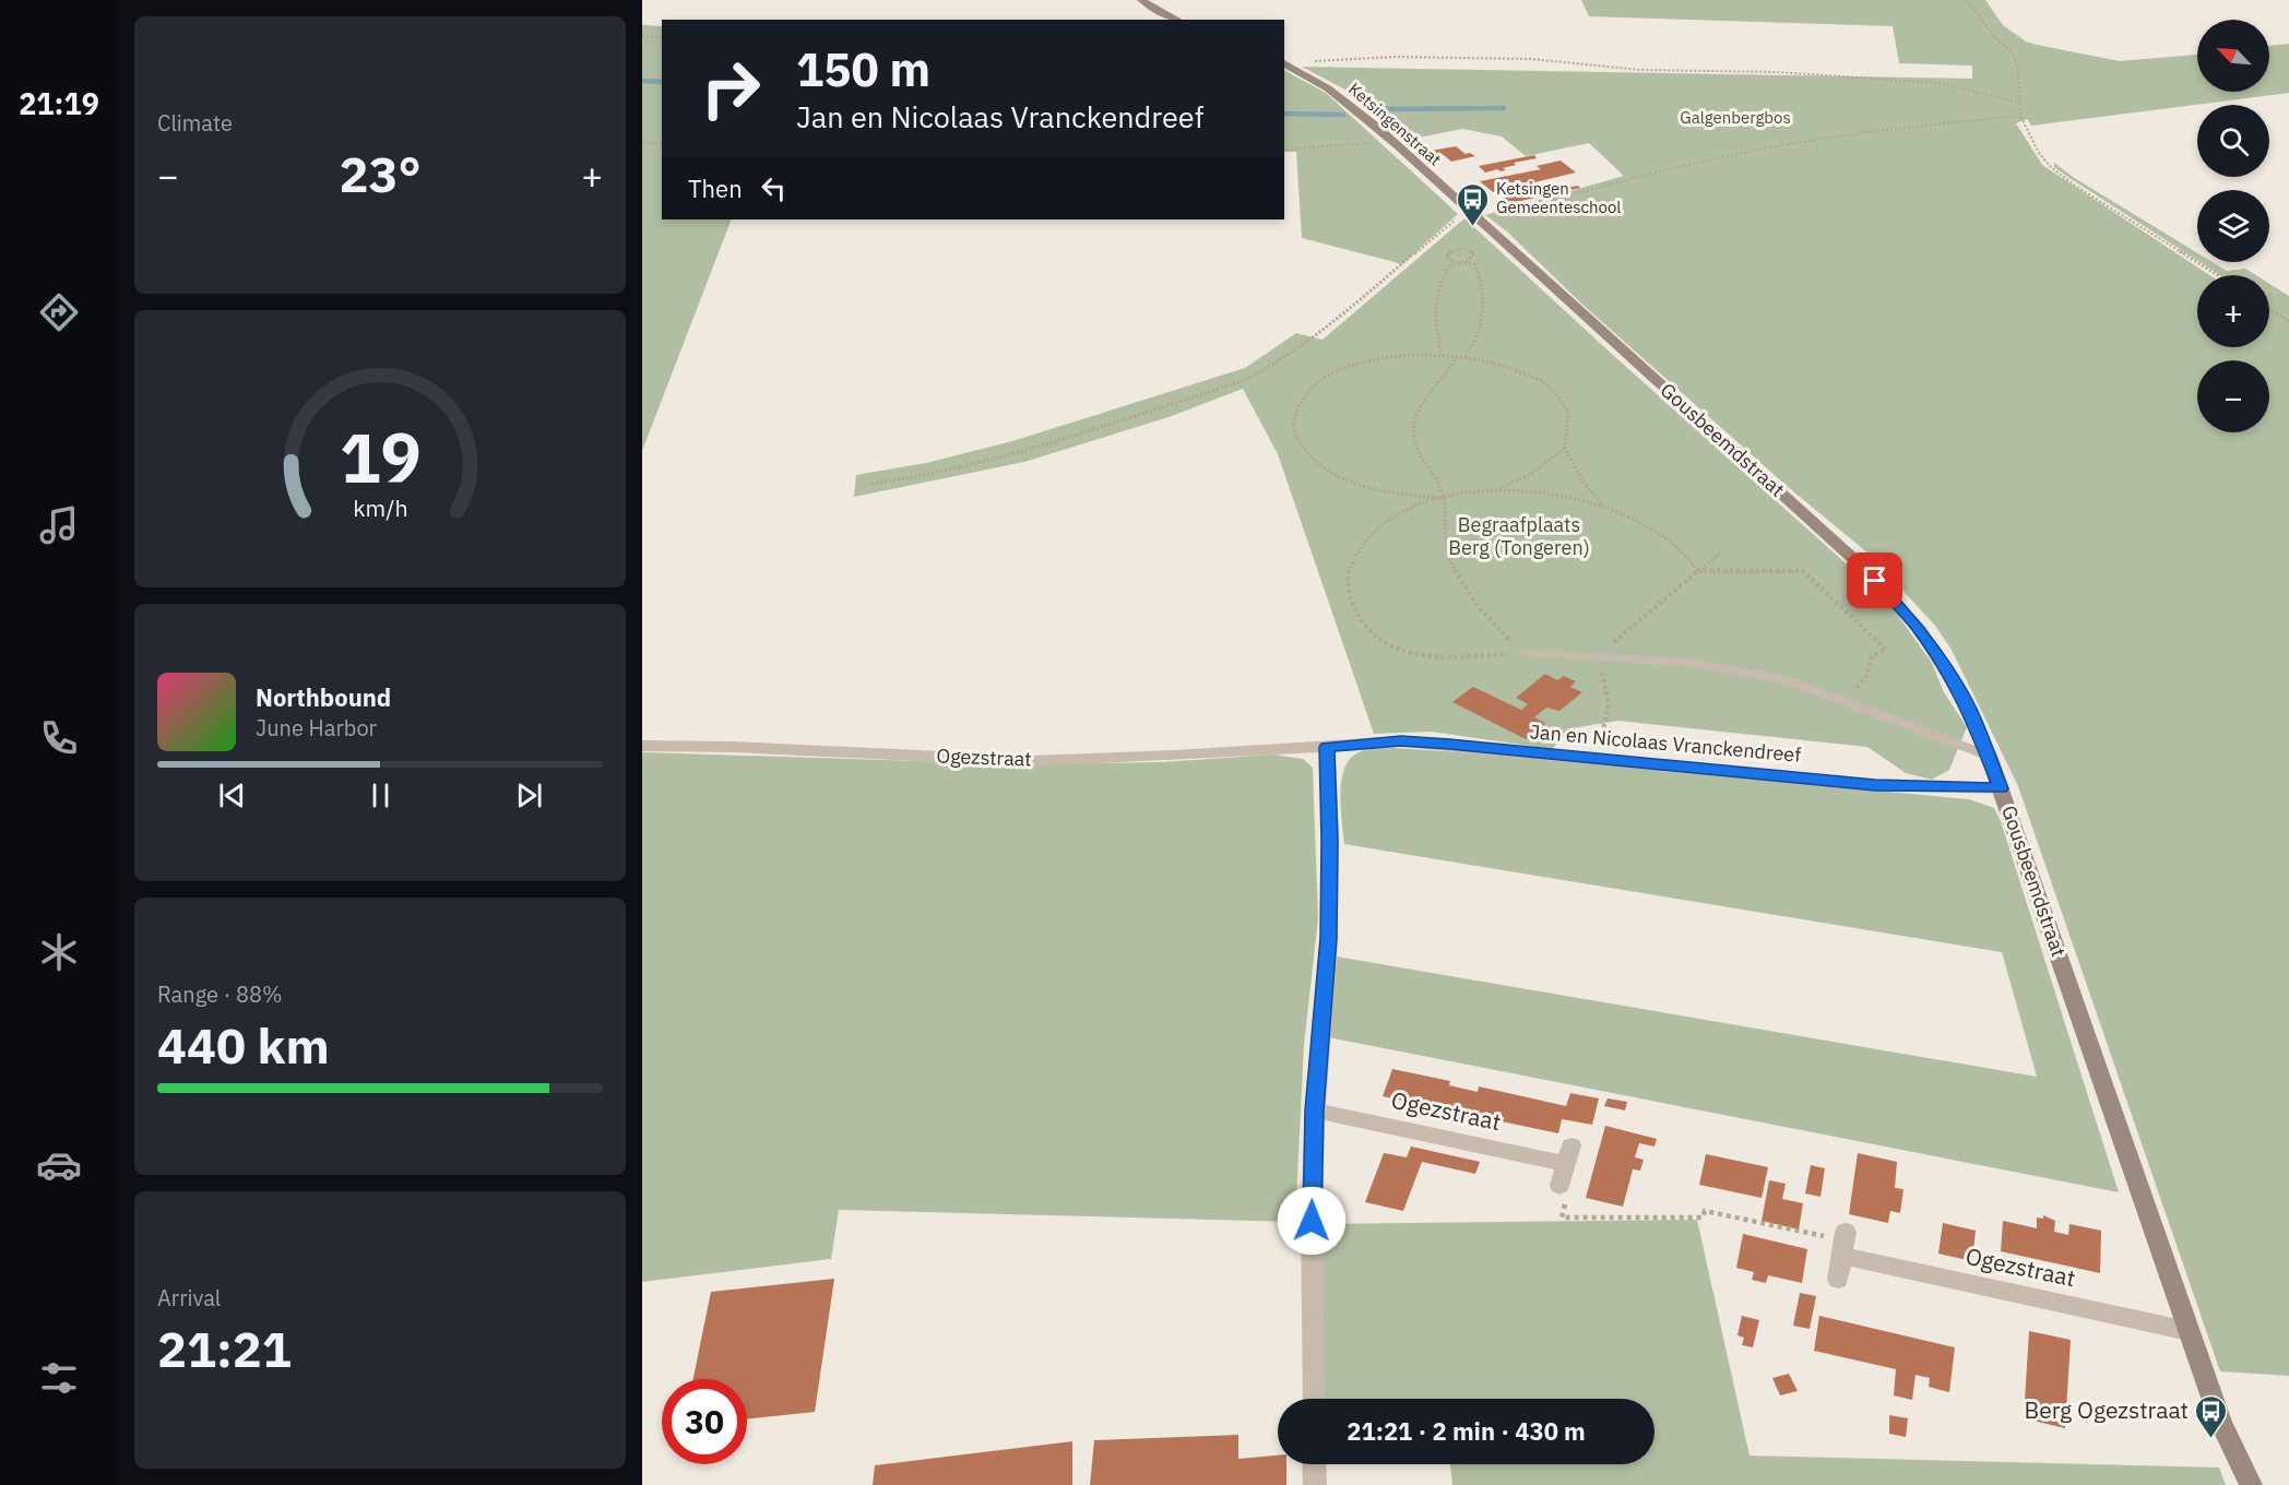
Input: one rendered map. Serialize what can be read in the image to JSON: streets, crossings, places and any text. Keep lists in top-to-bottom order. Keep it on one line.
{"streets":{"street":["Ketsingenstraat","Gousbeemdstraat","Jan en Nicolaas Vranckendreef","Ogezstraat"]},"crossings":[["Ketsingenstraat","Gousbeemdstraat"],["Gousbeemdstraat","Jan en Nicolaas Vranckendreef"],["Gousbeemdstraat","Ogezstraat"],["Jan en Nicolaas Vranckendreef","Ogezstraat"]],"parks":["Galgenbergbos","Begraafplaats Berg (Tongeren)"],"places":{"bus stop":["Ketsingen Gemeenteschool","Berg Ogezstraat"]},"north":"top left","page":{"tabs":"21:19","tile":["Climate",["Range · 88%","440 km"],["Arrival","21:21"]],"map_buttons":["+","−"],"turn":["150 m","Jan en Nicolaas Vranckendreef"],"heat":["−","23°","+"],"then":"Then","song":["Northbound","June Harbor"],"limit":"30","trip":"21:21 · 2 min · 430 m","gauge":["19","km/h"]}}
